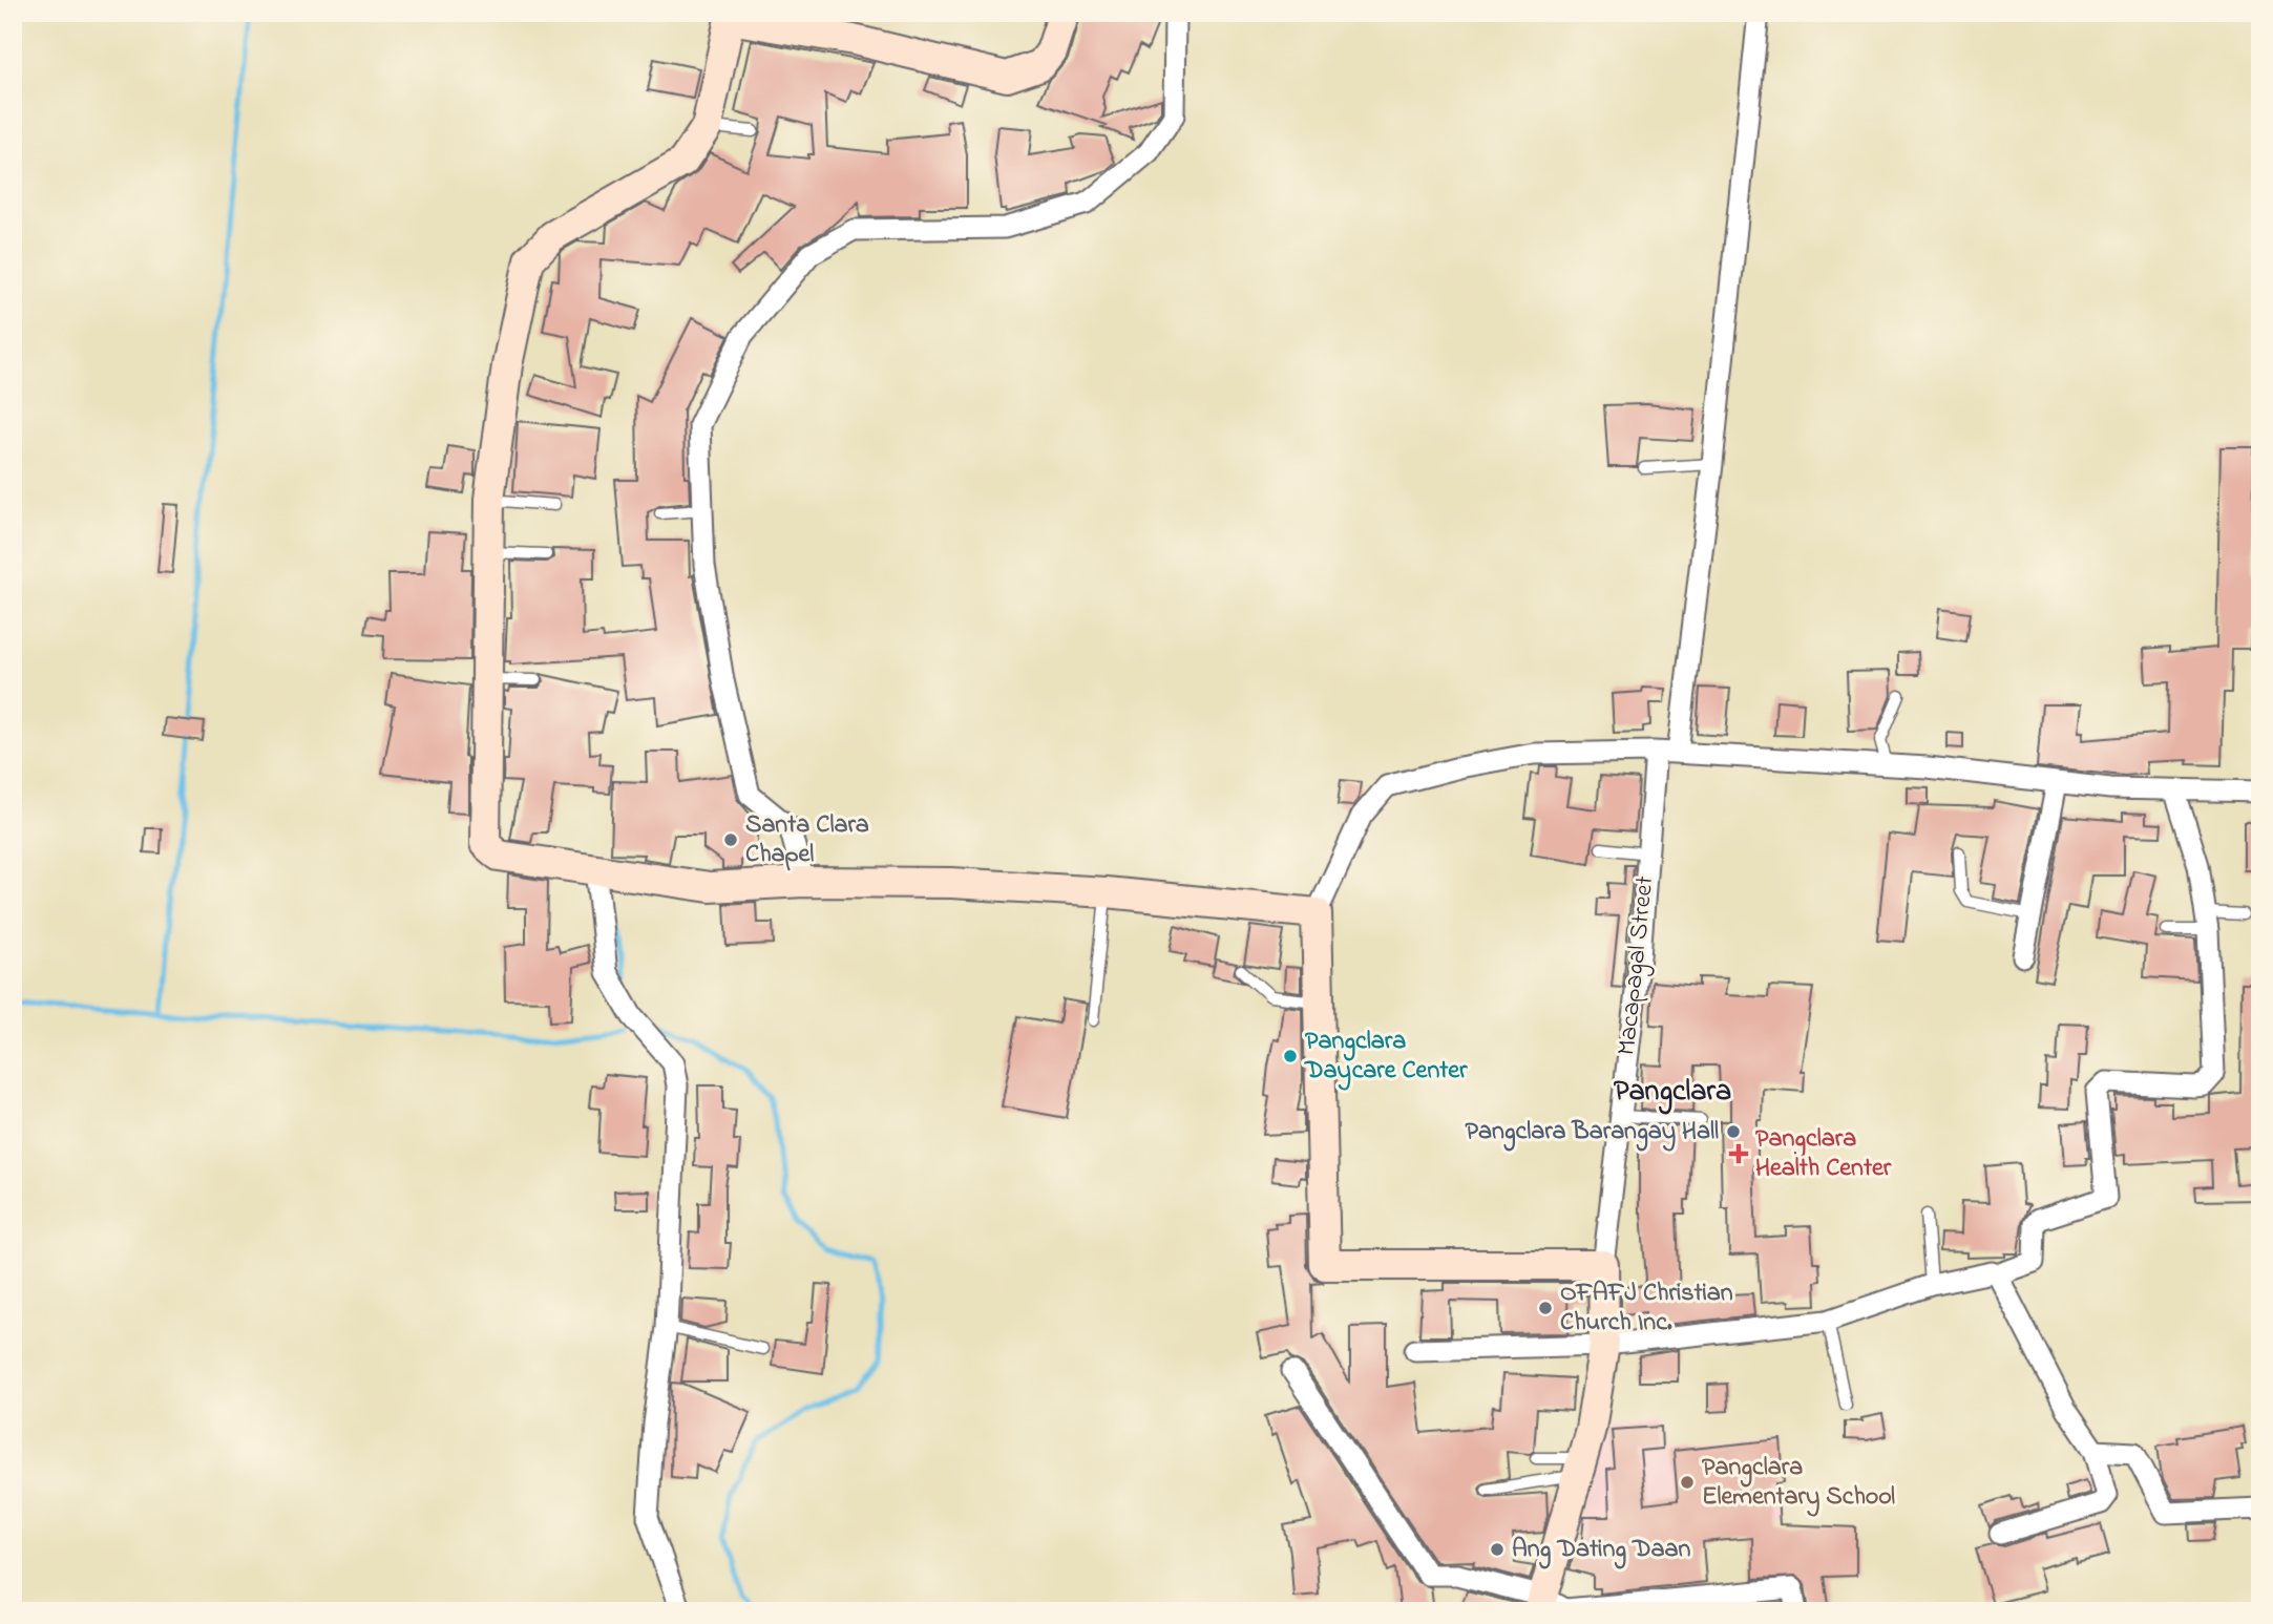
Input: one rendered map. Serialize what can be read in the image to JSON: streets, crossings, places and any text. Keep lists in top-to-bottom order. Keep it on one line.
{"streets":{"street":["Macapagal Street"]},"districts":["Pangclara"],"places":{"other":["Santa Clara Chapel","Pangclara Daycare Center","Pangclara Barangay Hall","OFAFJ Christian Church Inc.","Pangclara Elementary School","Ang Dating Daan"],"health":["Pangclara Health Center"]}}
